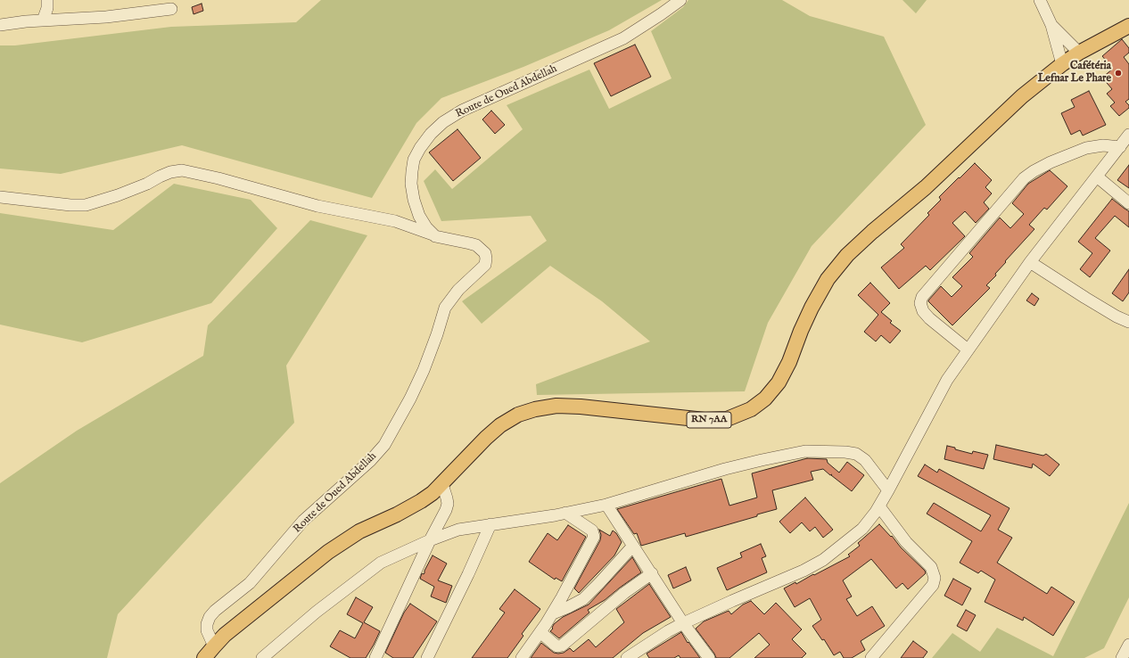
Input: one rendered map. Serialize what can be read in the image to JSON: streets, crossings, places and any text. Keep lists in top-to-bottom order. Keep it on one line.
{"streets":{"main road":["RN 7AA"],"street":["Route de Oued Abdellah"]},"crossings":[["Route de Oued Abdellah","RN 7AA"]],"places":["Cafétéria Lefnar Le Phare"]}
